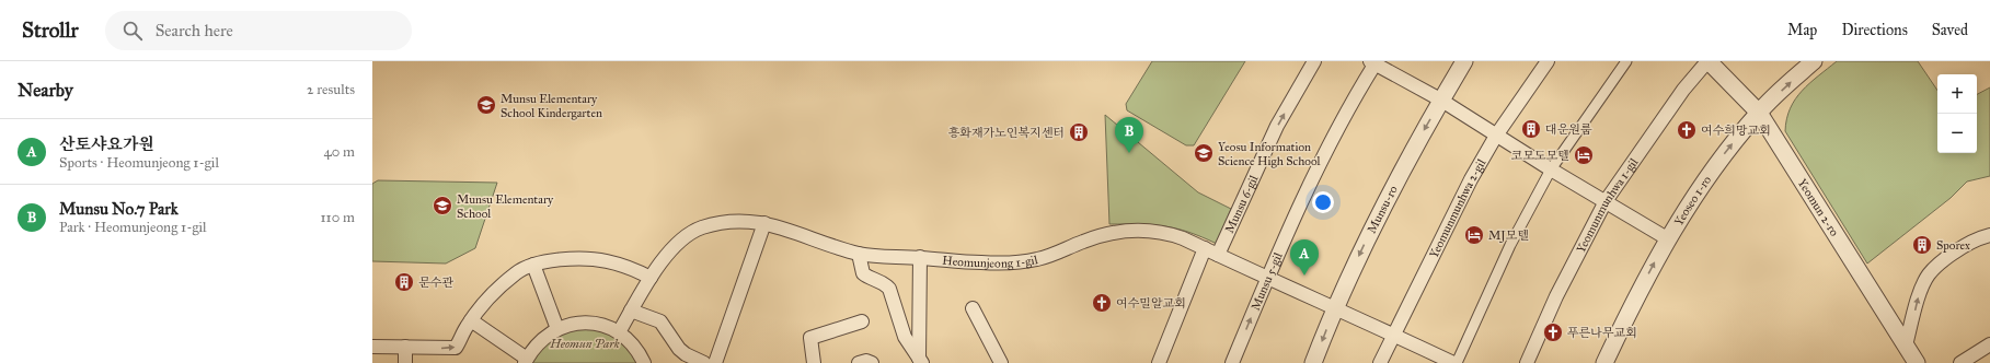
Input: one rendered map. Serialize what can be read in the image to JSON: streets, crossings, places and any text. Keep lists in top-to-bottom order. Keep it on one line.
{"streets":{"street":["Yeoseo 1-ro","Munsu 6-gil","Yeomunmunhwa 1-gil","Yeomun 2-ro","Munsu-ro","Yeomunmunhwa 2-gil","Heomunjeong 1-gil","Munsu 5-gil"]},"crossings":[["Yeoseo 1-ro","Yeomun 2-ro"],["Munsu 6-gil","Heomunjeong 1-gil"],["Yeomunmunhwa 1-gil","Yeomun 2-ro"],["Munsu-ro","Heomunjeong 1-gil"],["Yeomunmunhwa 2-gil","Heomunjeong 1-gil"],["Heomunjeong 1-gil","Munsu 5-gil"]],"one_way":["Munsu 6-gil"],"parks":["Heomun Park"],"places":{"school or university":["Munsu Elementary School Kindergarten","Yeosu Information Science High School","Munsu Elementary School"],"building":["대운원룸","흥화재가노인복지센터","Sporex","문수관"],"church":["여수희망교회","여수밀알교회","푸른나무교회"],"hotel":["코모도모텔","MJ모텔"]},"page":{"header":"Strollr","search":"Search here","nav":["Map","Directions","Saved"],"heading":["Nearby","2 results"],"map_buttons":["+","−"],"pins":["B","A"],"list":[{"mark":"A","name":"산토샤요가원","note":"Sports · Heomunjeong 1-gil","value":"40 m"},{"mark":"B","name":"Munsu No.7 Park","note":"Park · Heomunjeong 1-gil","value":"110 m"}]}}
